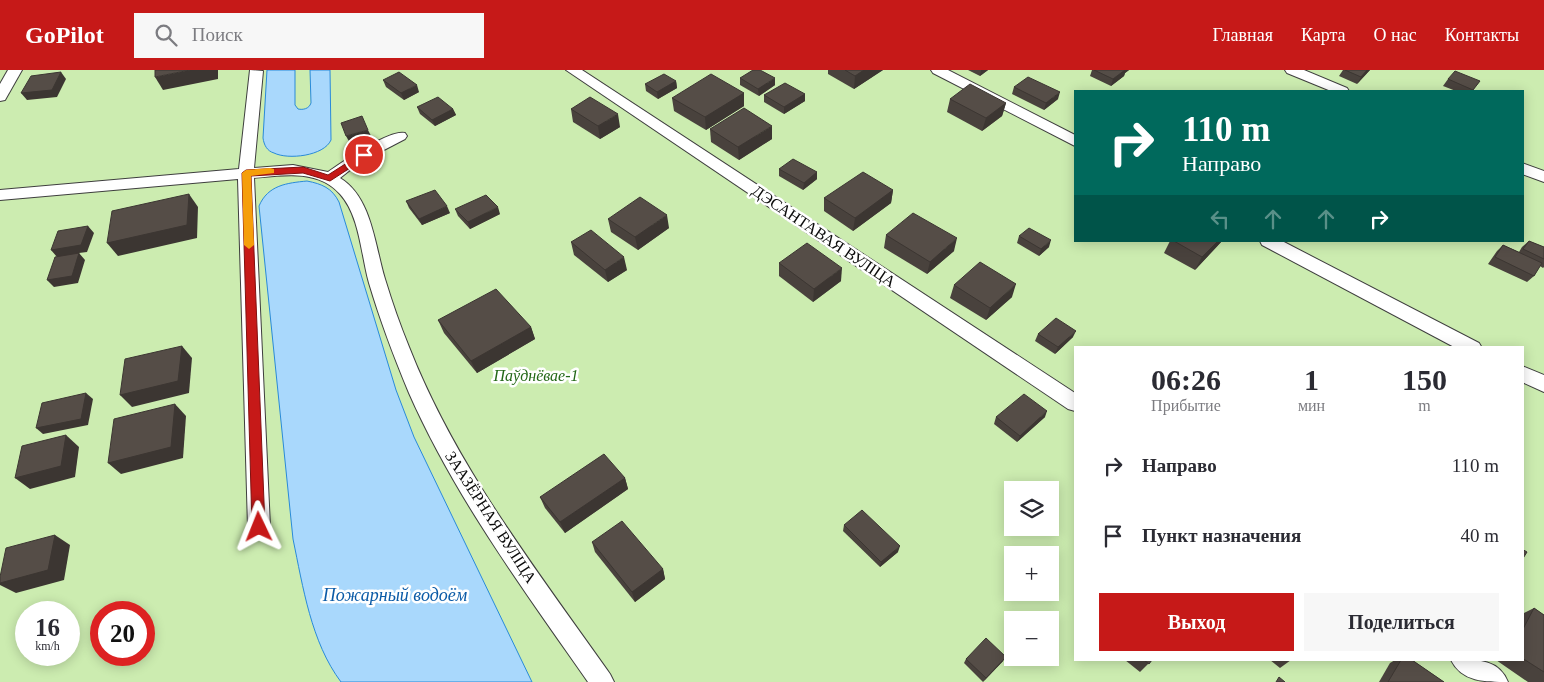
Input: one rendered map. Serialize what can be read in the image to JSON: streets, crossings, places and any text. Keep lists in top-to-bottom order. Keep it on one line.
{"streets":{"lane":["ДЭСАНТАВАЯ ВУЛІЦА","ЗААЗЁРНАЯ ВУЛІЦА"]},"water":["Пожарный водоём"],"parks":["Паўднёвае-1"],"page":{"header":"GoPilot","search":"Поиск","nav":["Главная","Карта","О нас","Контакты"],"turn":["110 m","Направо"],"eta":["06:26","Прибытие","1","мин","150","m"],"list":[{"name":"Направо","value":"110 m"},{"name":"Пункт назначения","value":"40 m"}],"map_buttons":["+","−"],"buttons":["Выход","Поделиться"],"speed":"16 km/h","limit":"20"}}
